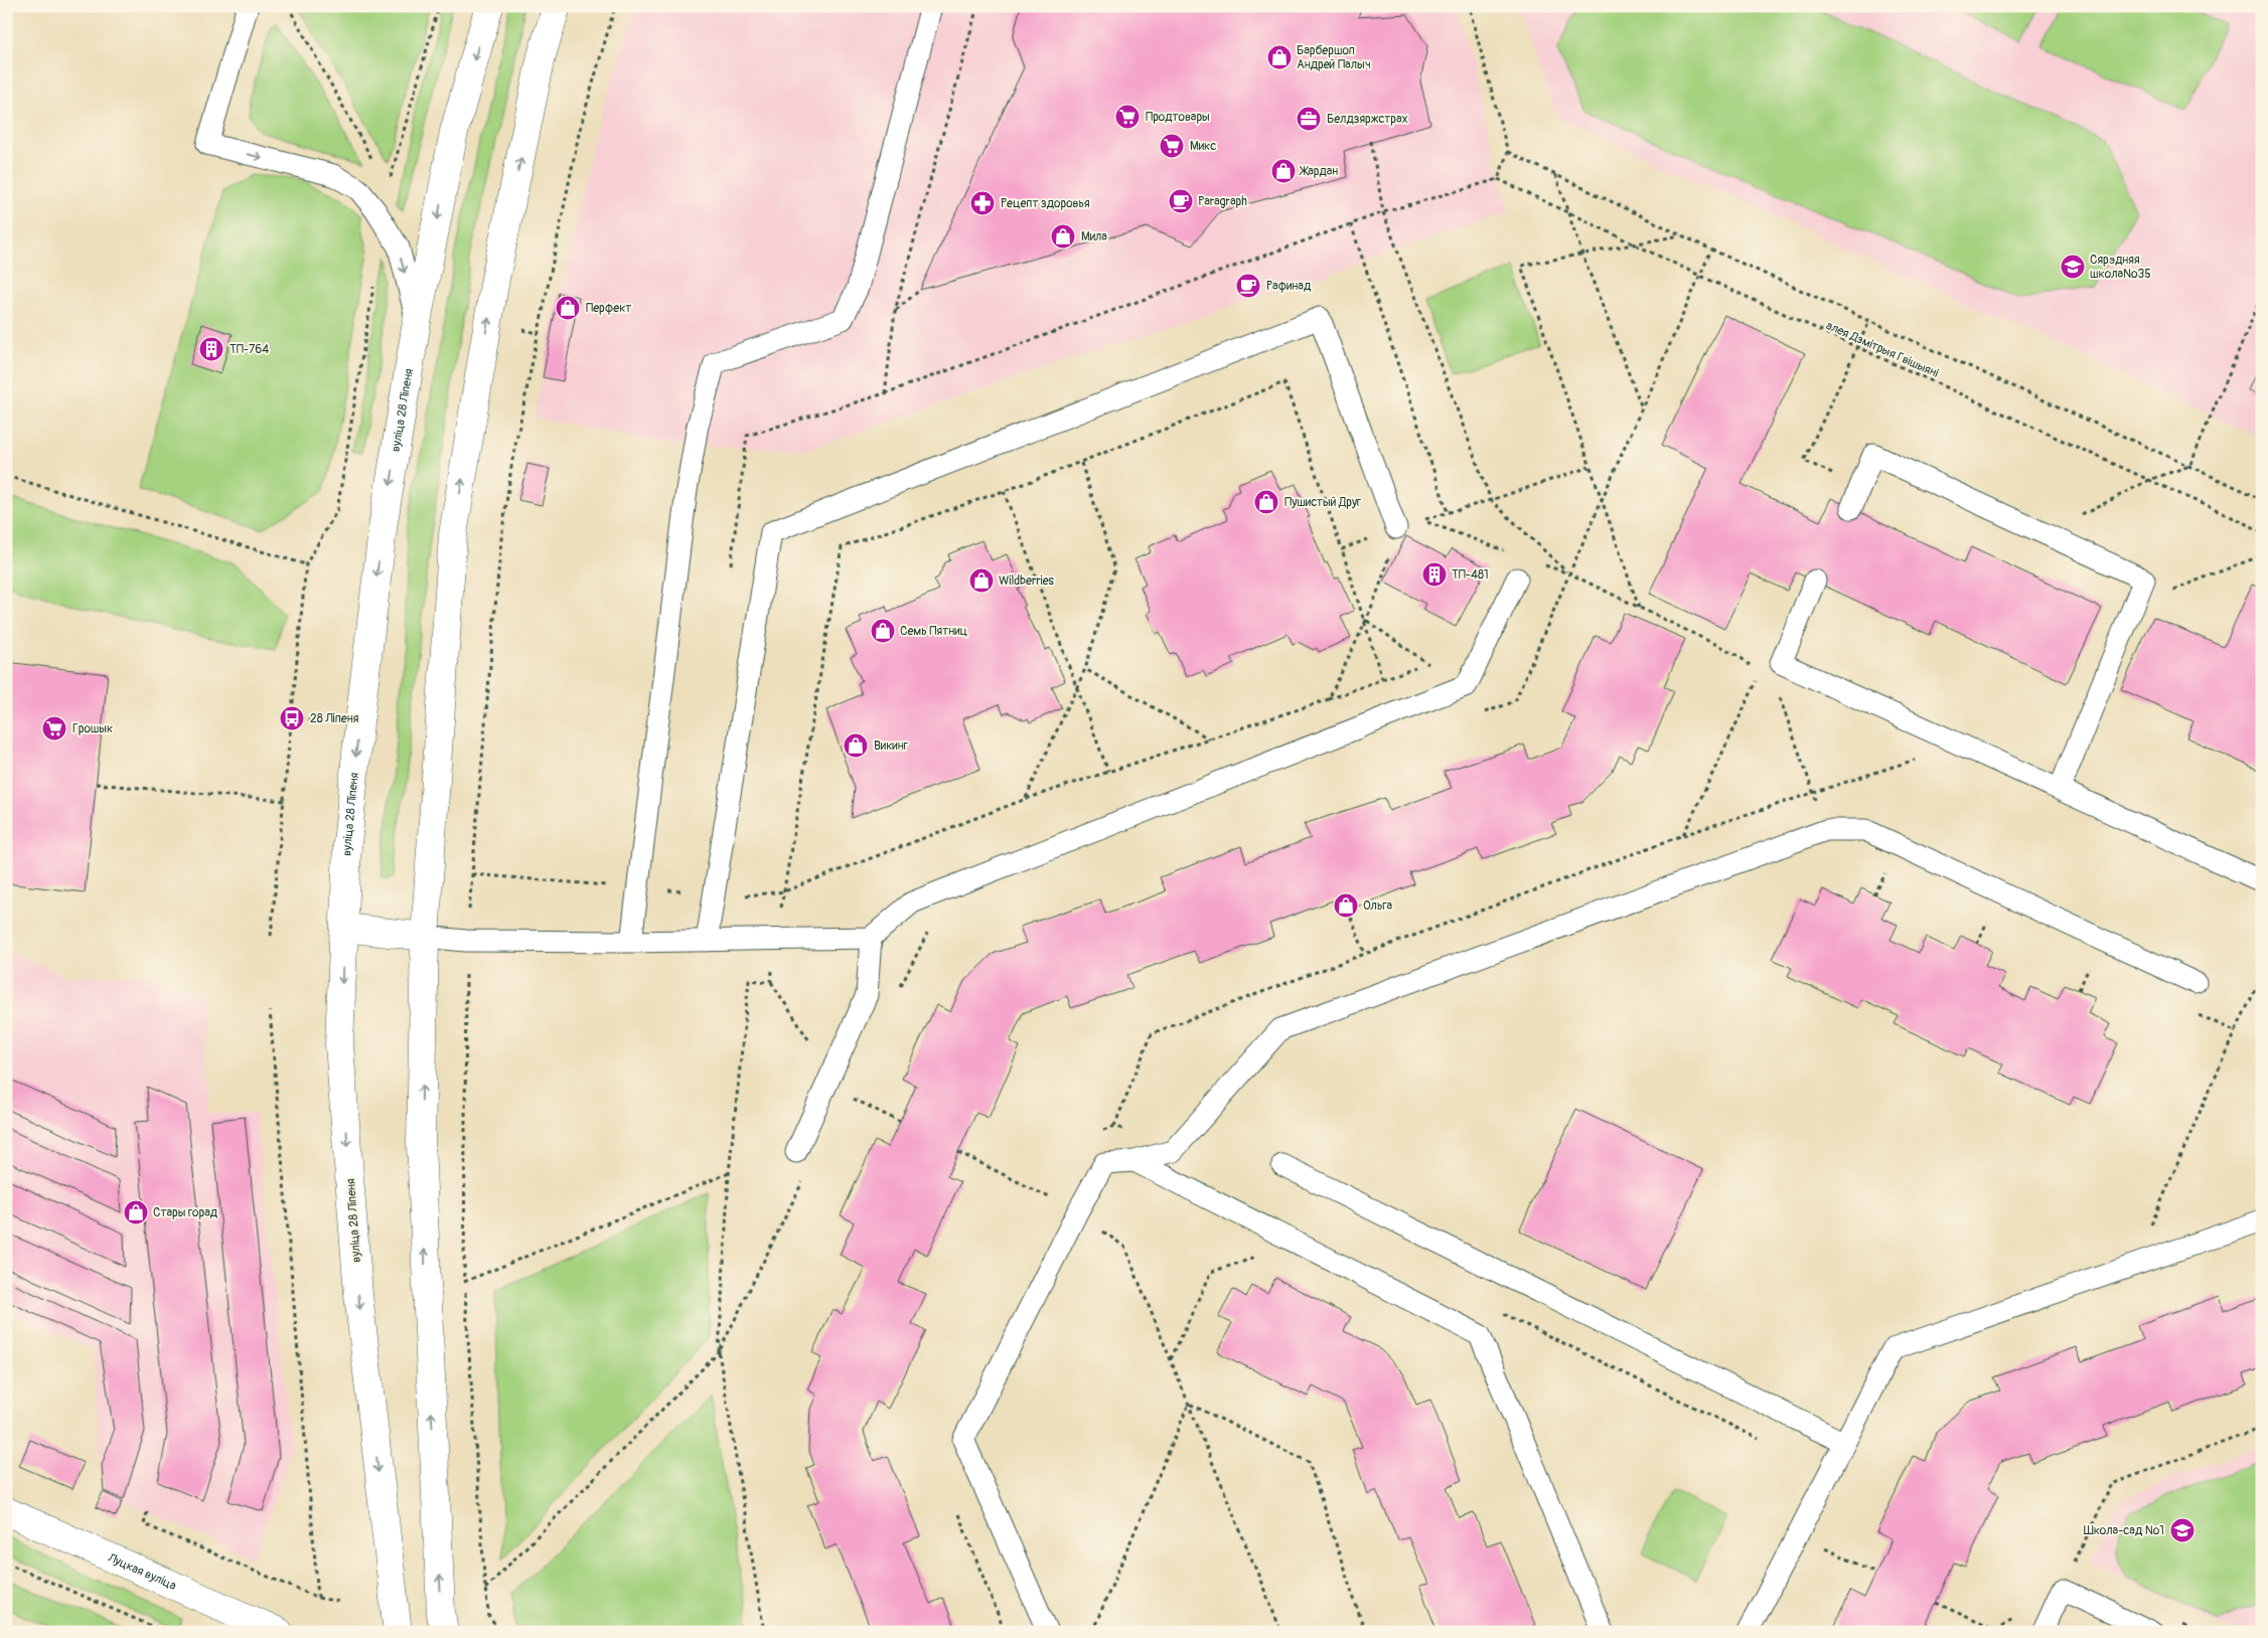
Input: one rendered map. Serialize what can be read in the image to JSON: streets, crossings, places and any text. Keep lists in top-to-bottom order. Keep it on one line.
{"streets":{"main road":["вуліца 28 Ліпеня","Луцкая вуліца"],"path":["алея Дзмітрыя Гвішыяні"]},"places":{"shop":["Барбершоп Андрей Палыч","Жардан","Мила","Перфект","Пушистый Друг","Wildberries","Семь Пятниц","Викинг","Ольга","Стары горад"],"supermarket":["Продтовары","Микс","Грошык"],"office":["Белдзяржстрах"],"cafe":["Paragraph","Рафинад"],"pharmacy":["Рецепт здоровья"],"school or university":["Сярэдняя школа№35","Школа-сад №1"],"building":["ТП-764","ТП-481"],"bus stop":["28 Ліпеня"]}}
